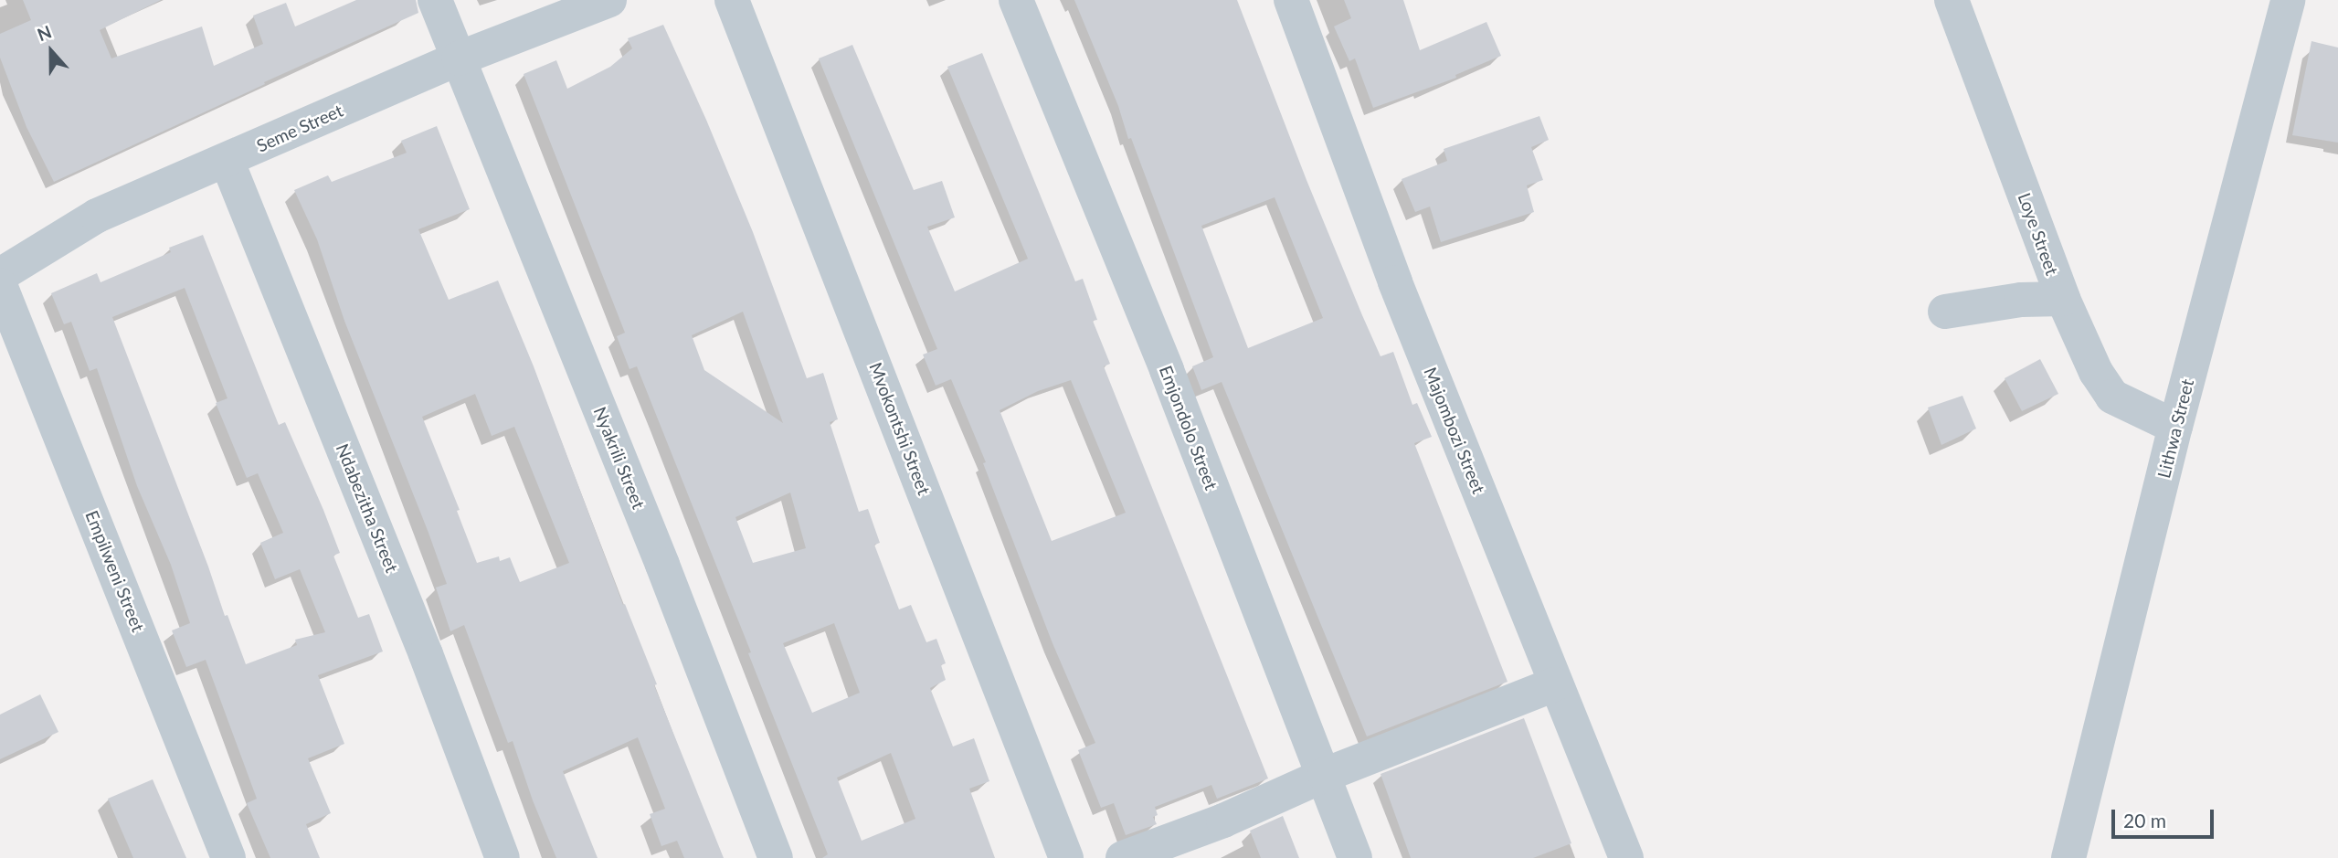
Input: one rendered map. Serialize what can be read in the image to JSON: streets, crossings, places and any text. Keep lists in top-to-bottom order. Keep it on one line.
{"streets":{"street":["Seme Street","Loye Street","Emjondolo Street","Mvokontshi Street","Lithwa Street","Majombozi Street","Nyakrili Street","Ndabezitha Street","Empilweni Street"]},"crossings":[["Seme Street","Nyakrili Street"],["Seme Street","Ndabezitha Street"],["Loye Street","Lithwa Street"]],"scale_bar":"20 m","north":"top"}
